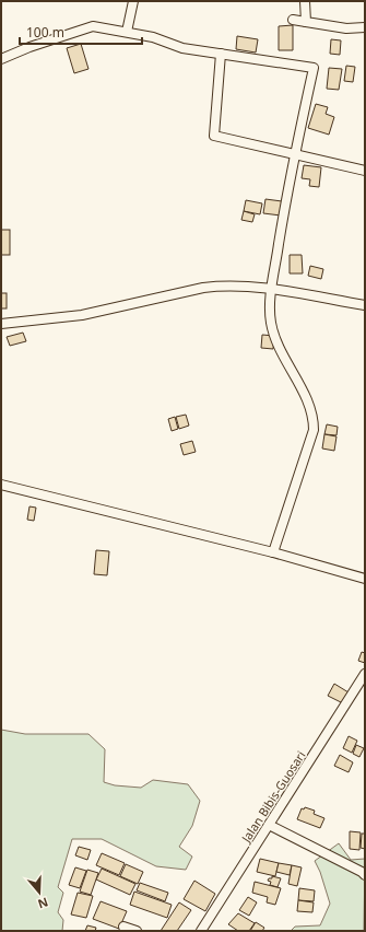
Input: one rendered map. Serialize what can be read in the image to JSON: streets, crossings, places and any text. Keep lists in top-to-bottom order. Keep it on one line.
{"streets":{"street":["Jalan Bibis-Guosari"]},"scale_bar":"100 m","north":"bottom"}
